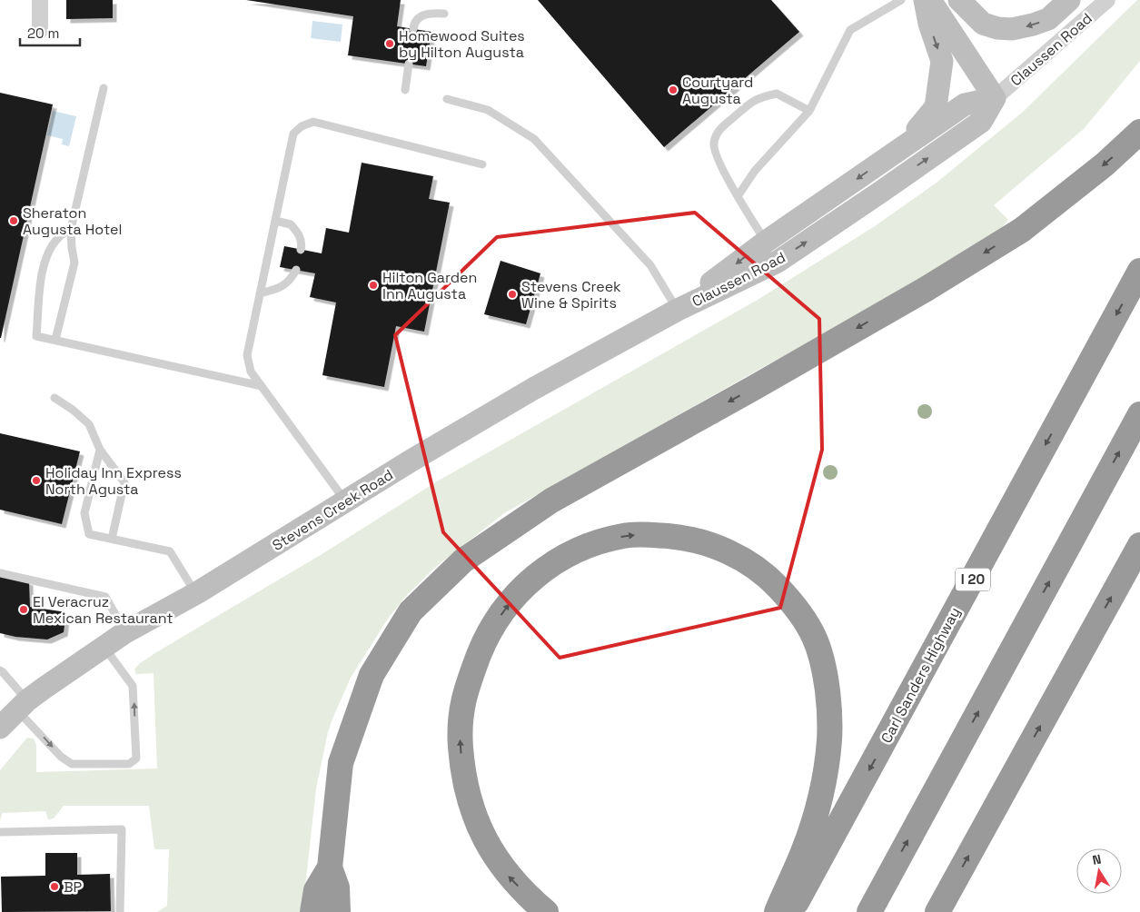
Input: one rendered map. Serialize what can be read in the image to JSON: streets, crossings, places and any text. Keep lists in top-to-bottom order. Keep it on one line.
{"streets":{"highway":["I 20","Carl Sanders Highway"],"street":["Claussen Road","Stevens Creek Road"]},"crossings":[["Claussen Road","Stevens Creek Road"]],"places":["Homewood Suites by Hilton Augusta","Courtyard Augusta","Sheraton Augusta Hotel","Hilton Garden Inn Augusta","Stevens Creek Wine & Spirits","Holiday Inn Express North Agusta","El Veracruz Mexican Restaurant","BP"],"scale_bar":"20 m","north":"top"}
